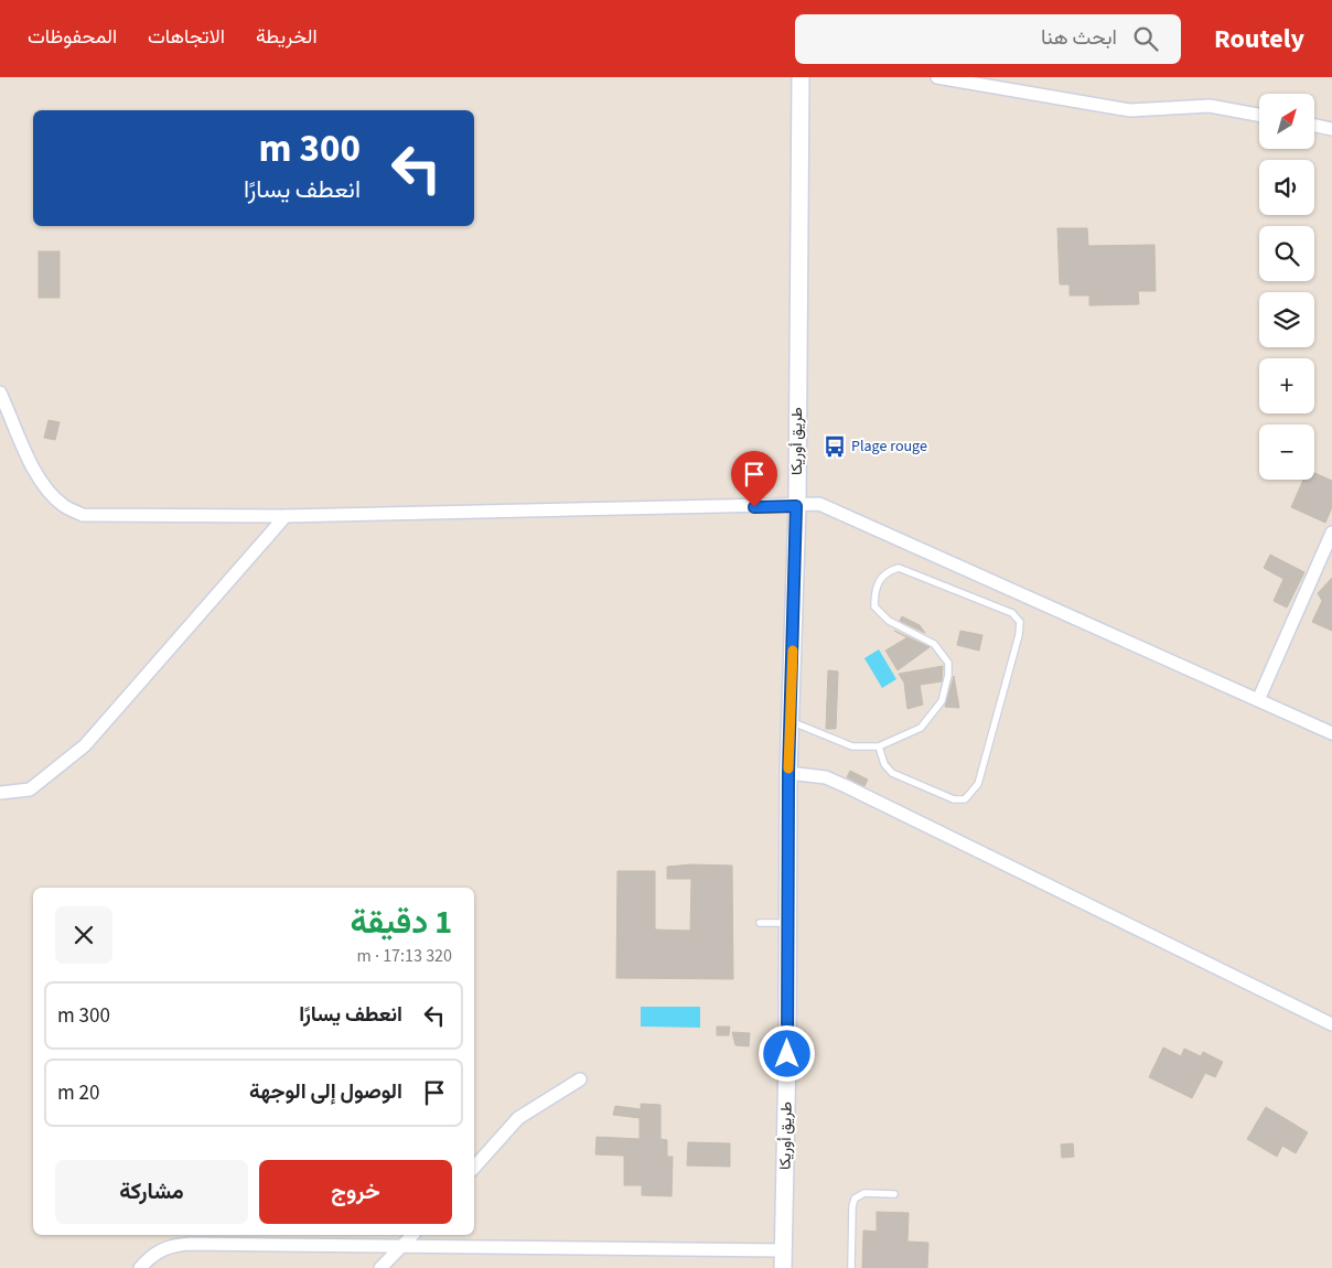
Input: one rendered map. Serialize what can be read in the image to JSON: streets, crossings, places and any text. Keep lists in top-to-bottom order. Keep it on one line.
{"streets":{"street":["طريق أوريكا"]},"places":{"bus stop":["Plage rouge"]},"north":"top right","page":{"header":"Routely","search":"ابحث هنا","nav":["الخريطة","الاتجاهات","المحفوظات"],"map_buttons":["+","−"],"turn":["300 m","انعطف يسارًا"],"heading":["1 دقيقة","320 m · 17:13"],"list":[{"name":"انعطف يسارًا","value":"300 m"},{"name":"الوصول إلى الوجهة","value":"20 m"}],"buttons":["خروج","مشاركة"]}}
